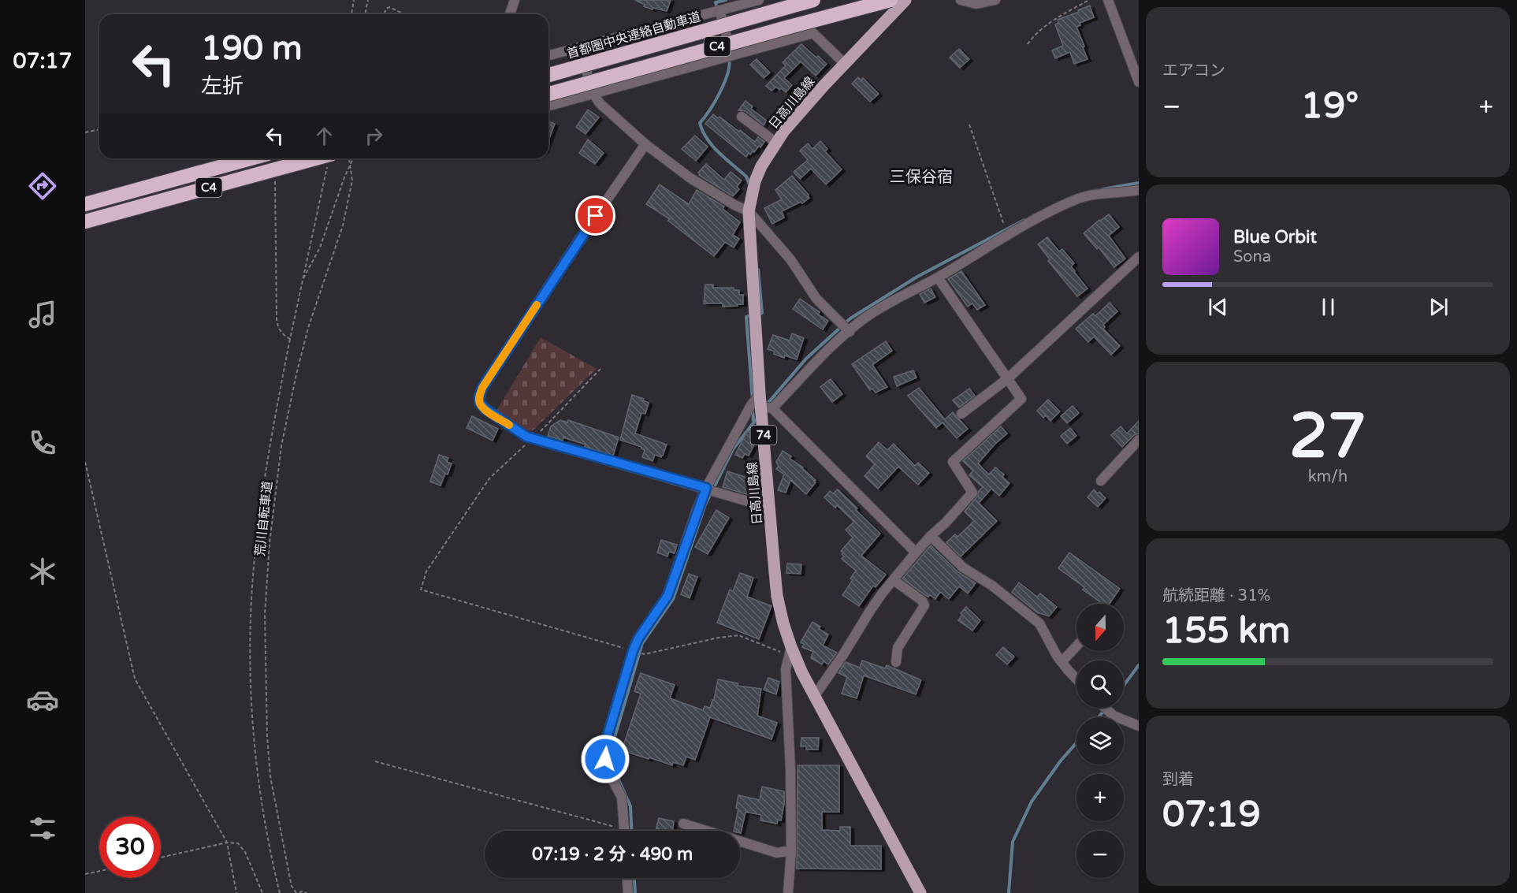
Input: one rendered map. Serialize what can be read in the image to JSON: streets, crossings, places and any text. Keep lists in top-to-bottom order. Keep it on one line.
{"streets":{"highway":["首都圏中央連絡自動車道","C4"],"main road":["日高川島線","74"],"path":["荒川自転車道"]},"districts":["三保谷宿"],"north":"bottom","page":{"tabs":"07:17","tile":["エアコン",["27","km/h"],["航続距離 · 31%","155 km"],["到着","07:19"]],"turn":["190 m","左折"],"heat":["−","19°","+"],"song":["Blue Orbit","Sona"],"map_buttons":["+","−"],"limit":"30","trip":"07:19 · 2 分 · 490 m"}}
